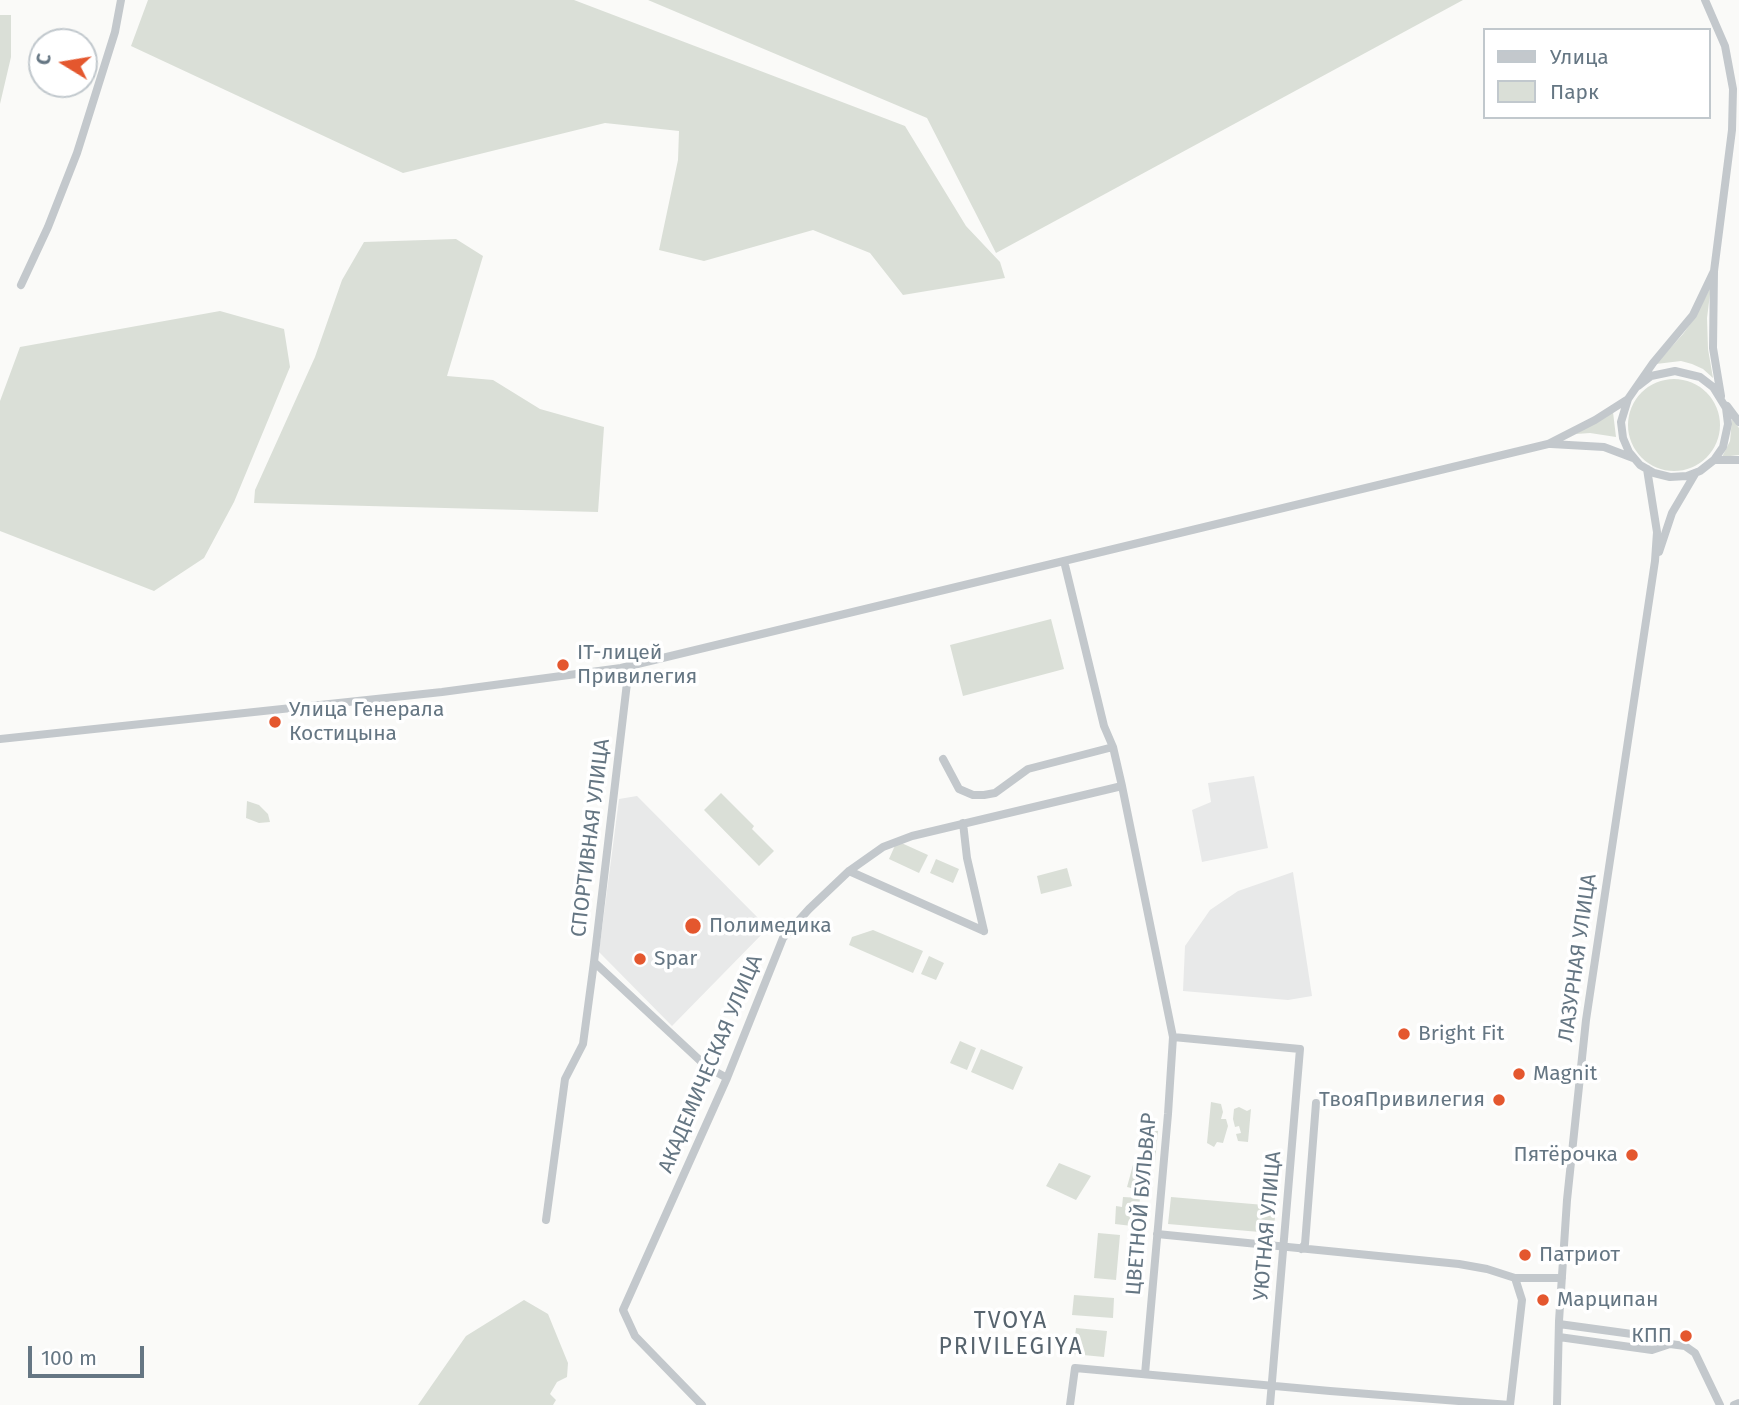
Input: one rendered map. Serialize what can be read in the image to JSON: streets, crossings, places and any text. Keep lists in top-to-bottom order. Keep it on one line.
{"streets":{"street":["СПОРТИВНАЯ УЛИЦА","ЛАЗУРНАЯ УЛИЦА","АКАДЕМИЧЕСКАЯ УЛИЦА","ЦВЕТНОЙ БУЛЬВАР","УЮТНАЯ УЛИЦА"]},"crossings":[["СПОРТИВНАЯ УЛИЦА","АКАДЕМИЧЕСКАЯ УЛИЦА"],["АКАДЕМИЧЕСКАЯ УЛИЦА","ЦВЕТНОЙ БУЛЬВАР"],["ЦВЕТНОЙ БУЛЬВАР","УЮТНАЯ УЛИЦА"]],"districts":["TVOYA PRIVILEGIYA"],"places":["IT-лицей Привилегия","Улица Генерала Костицына","Полимедика","Spar","Bright Fit","Magnit","ТвояПривилегия","Пятёрочка","Патриот","Марципан","КПП"],"legend":["Улица","Парк"],"scale_bar":"100 m","north":"left"}
